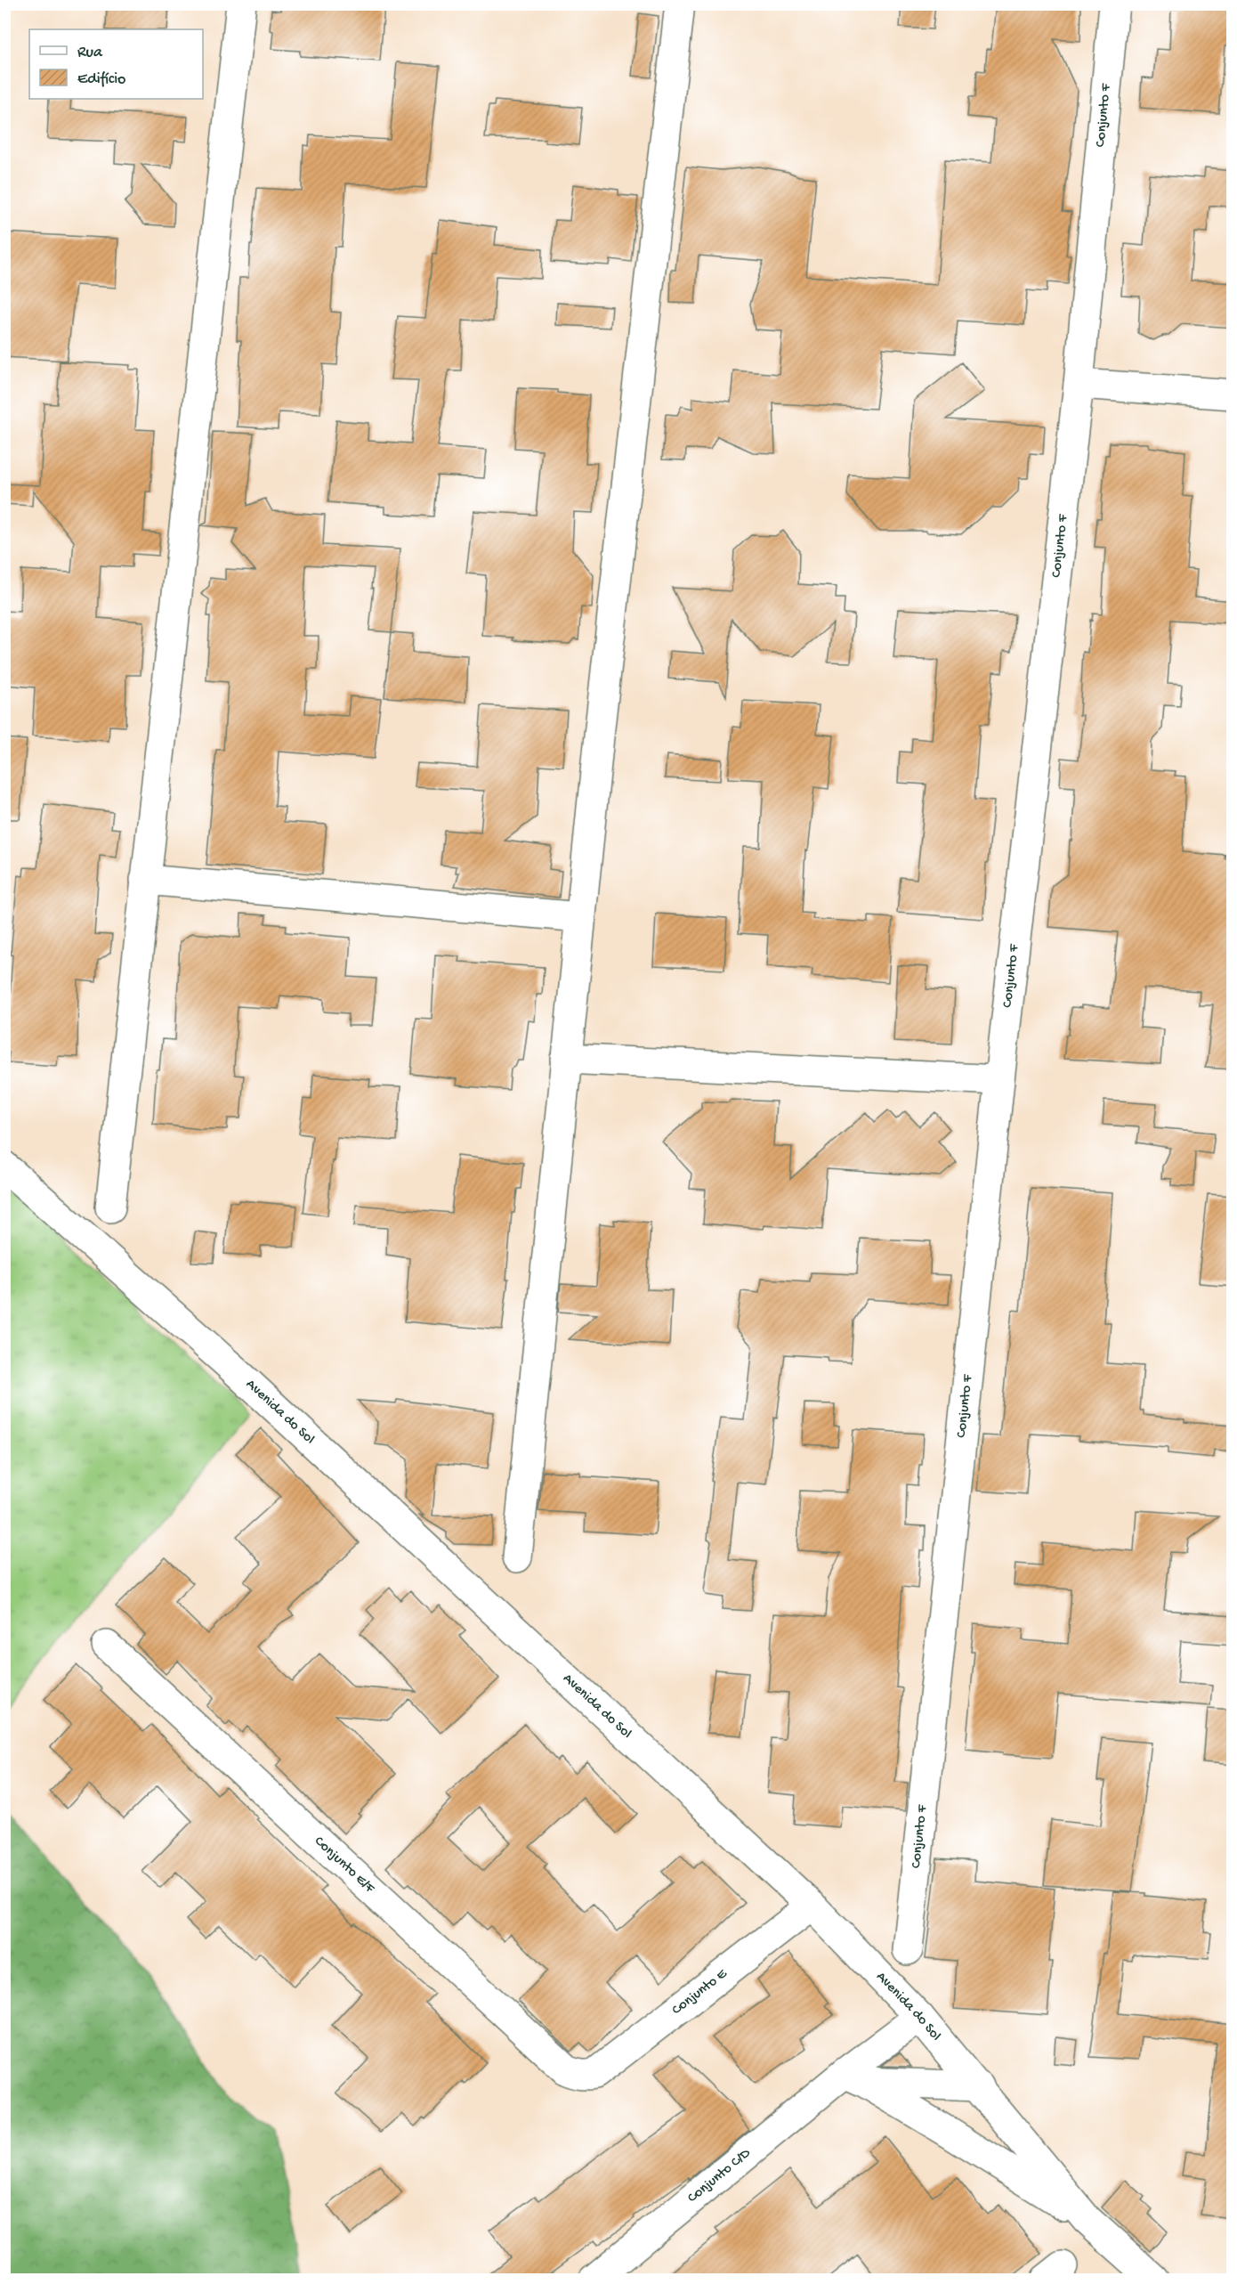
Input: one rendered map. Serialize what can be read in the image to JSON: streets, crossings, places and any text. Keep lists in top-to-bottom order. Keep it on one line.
{"streets":{"street":["Conjunto F","Avenida do Sol","Conjunto E/F","Conjunto E","Conjunto C/D"]},"crossings":[["Avenida do Sol","Conjunto E"],["Avenida do Sol","Conjunto C/D"],["Conjunto E/F","Conjunto E"]],"legend":["Rua","Edifício"]}
